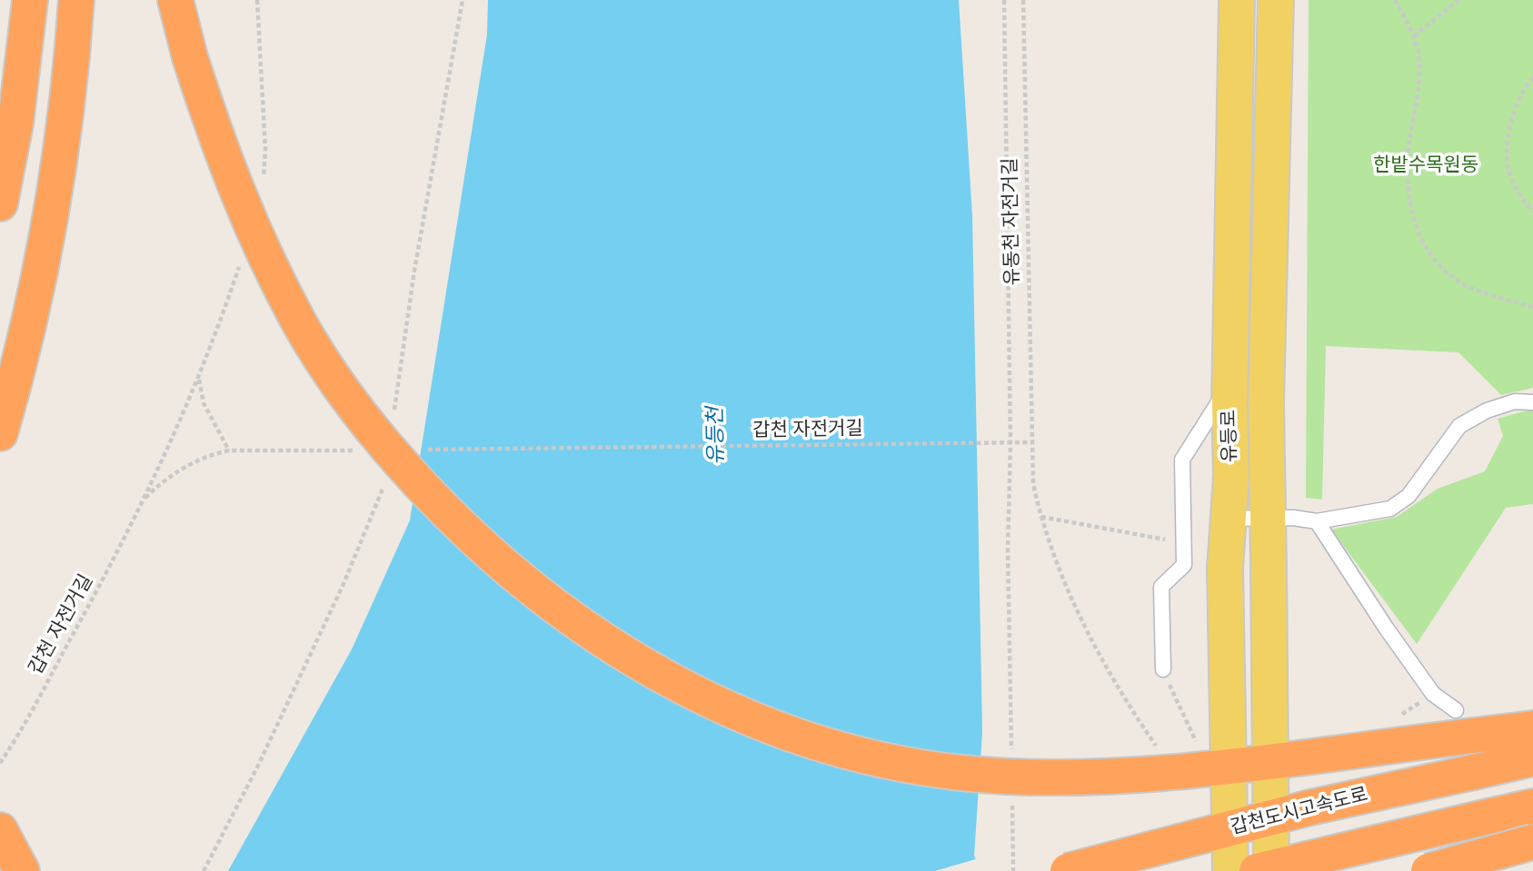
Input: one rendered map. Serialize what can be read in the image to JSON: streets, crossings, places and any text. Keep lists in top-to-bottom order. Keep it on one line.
{"streets":{"highway":["갑천도시고속도로"],"main road":["유등로"],"path":["유동천 자전거길","갑천 자전거길"]},"crossings":[["유동천 자전거길","갑천 자전거길"]],"water":["유등천"],"parks":["한밭수목원동"]}
